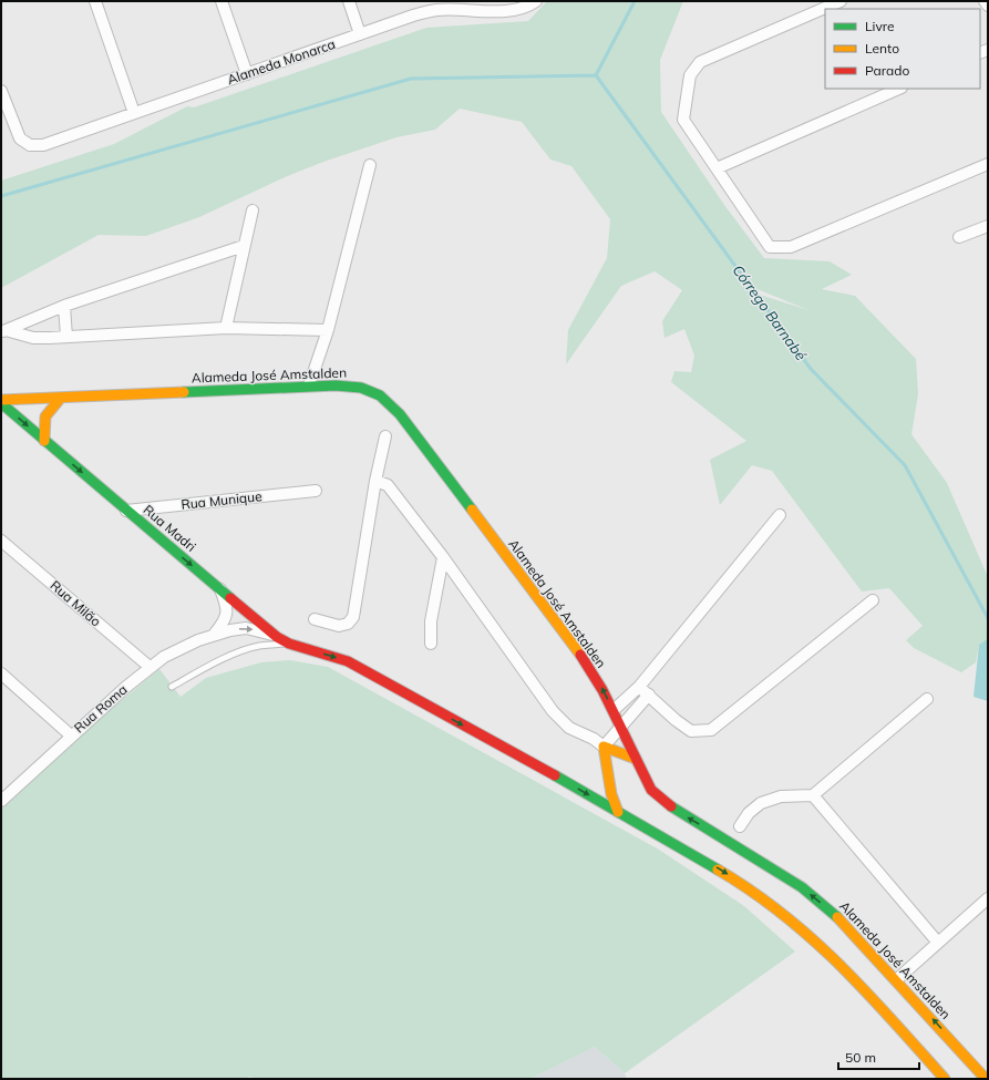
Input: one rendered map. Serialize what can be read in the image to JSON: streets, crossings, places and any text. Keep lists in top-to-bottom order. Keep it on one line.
{"streets":{"street":["Alameda Monarca","Alameda José Amstalden","Rua Munique","Rua Madri","Rua Milão","Rua Roma"]},"crossings":[["Rua Munique","Rua Madri"],["Rua Madri","Rua Roma"],["Rua Milão","Rua Roma"]],"one_way":["Rua Madri"],"water":["Córrego Barnabé"],"legend":["Livre","Lento","Parado"],"scale_bar":"50 m"}
